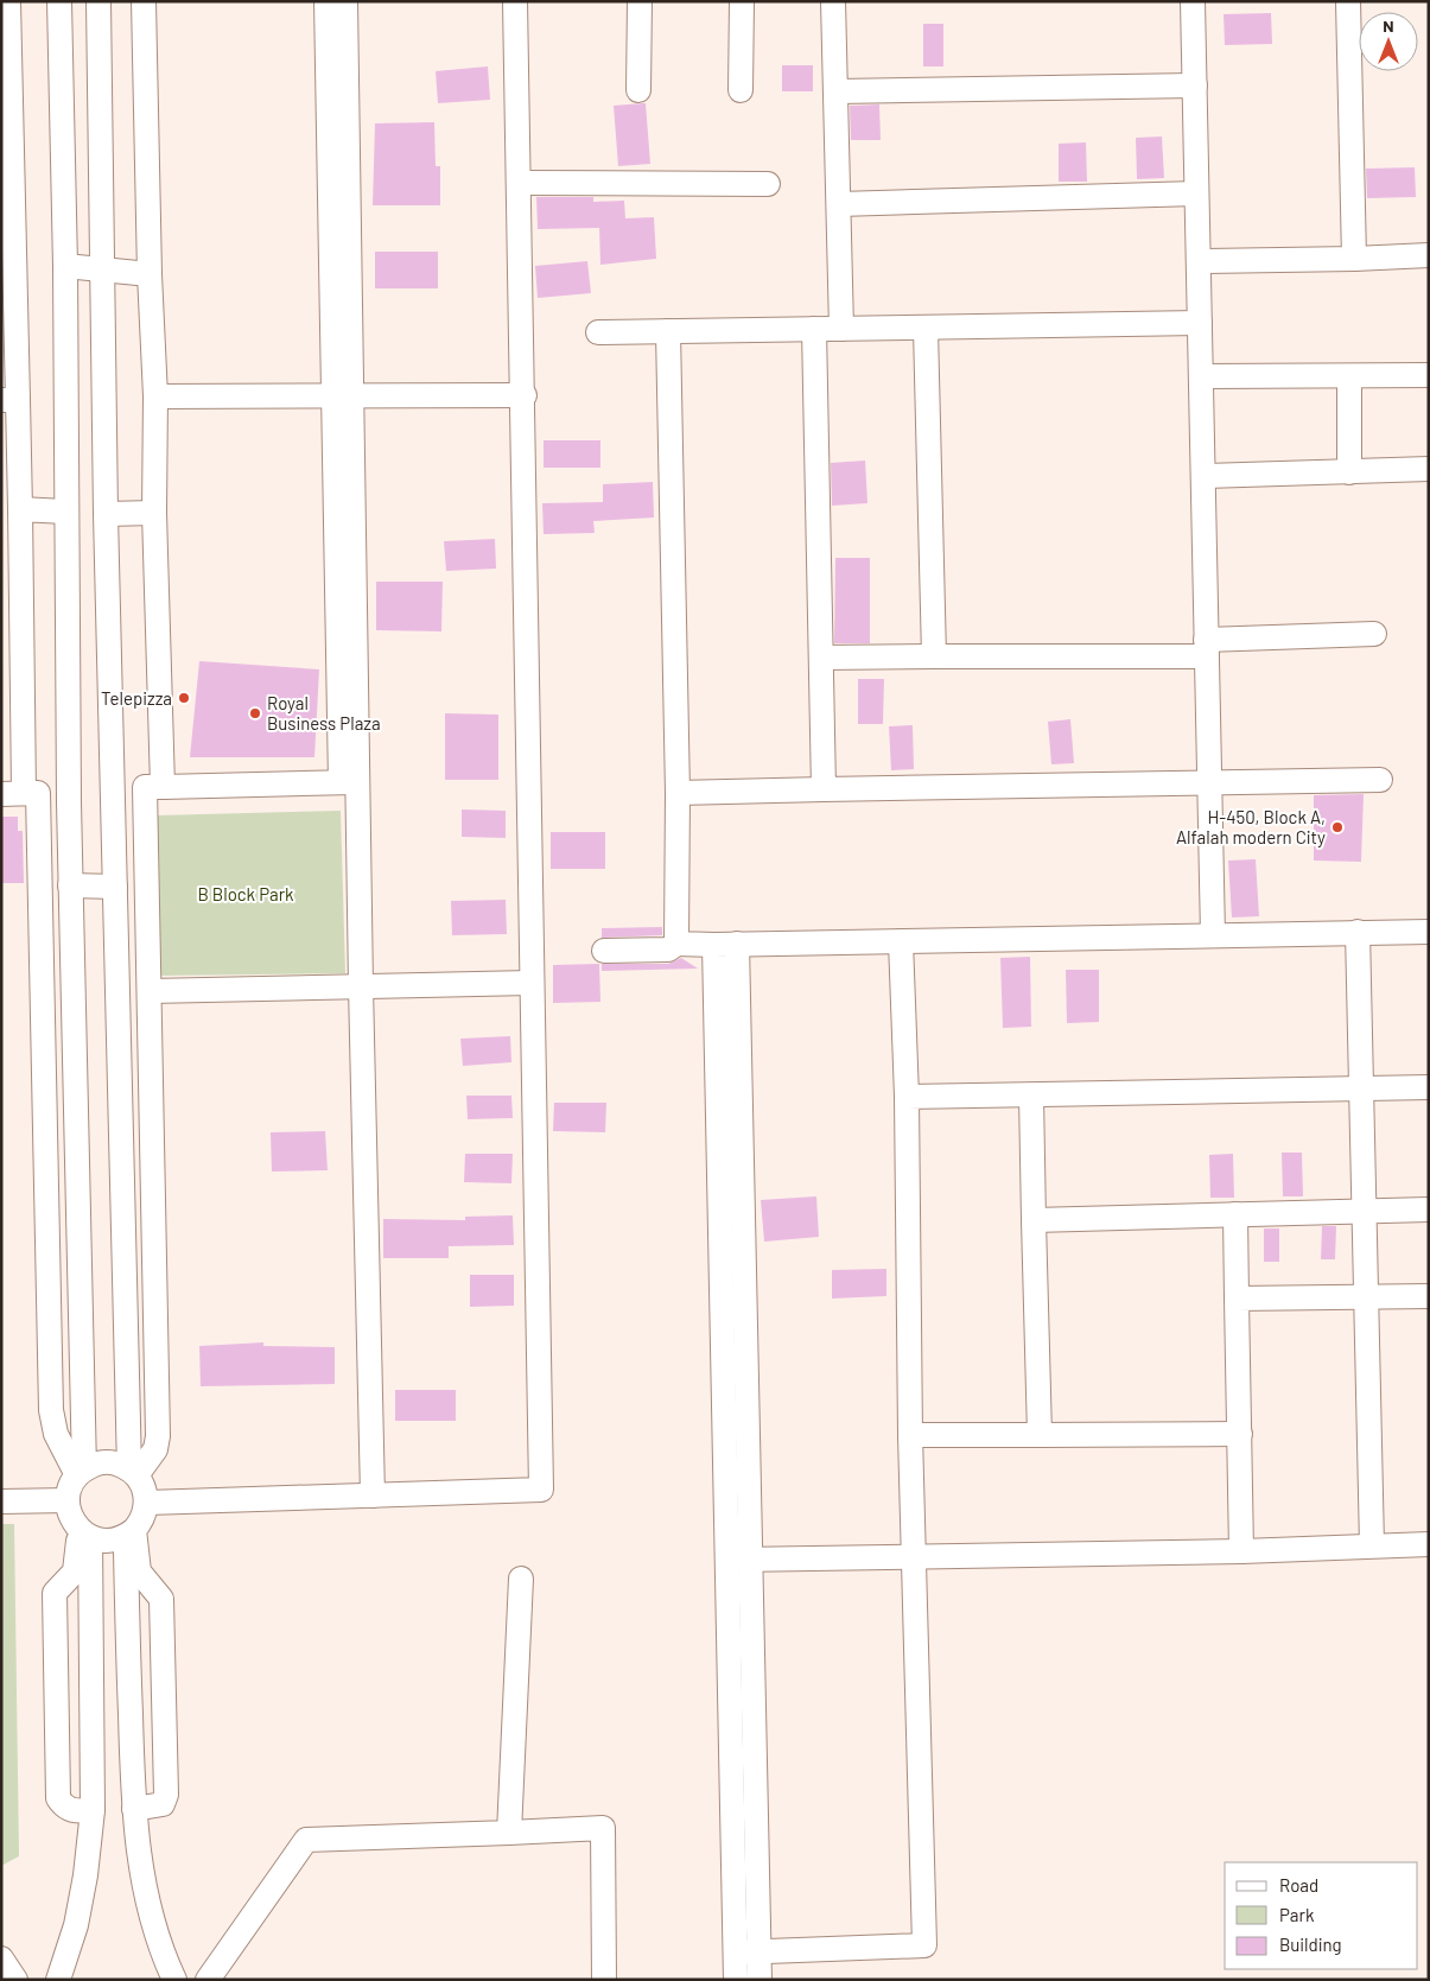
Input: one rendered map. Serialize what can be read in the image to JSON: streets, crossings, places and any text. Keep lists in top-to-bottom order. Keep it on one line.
{"parks":["B Block Park"],"places":["Telepizza","Royal Business Plaza","H-450, Block A, Alfalah modern City"],"legend":["Road","Park","Building"],"north":"top"}
